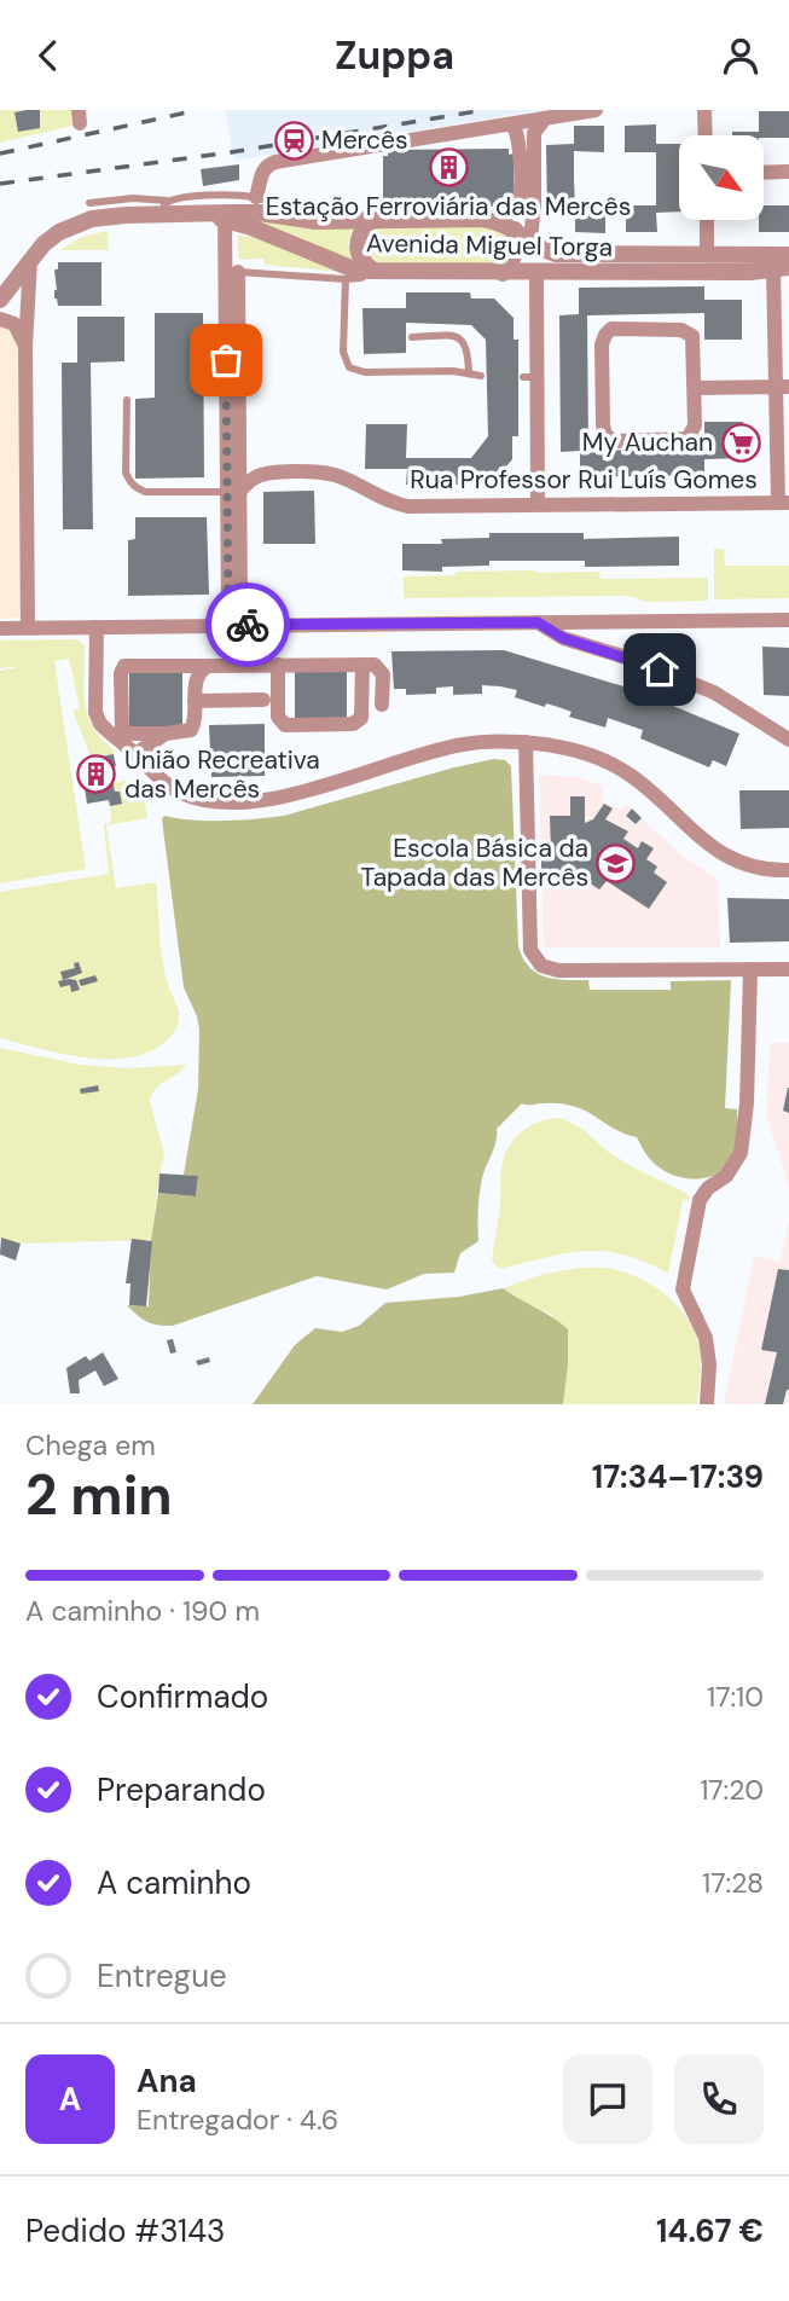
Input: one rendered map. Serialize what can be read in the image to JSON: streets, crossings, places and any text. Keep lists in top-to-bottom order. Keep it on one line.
{"streets":{"street":["Avenida Miguel Torga","Rua Professor Rui Luís Gomes"]},"places":{"station":["Mercês"],"building":["Estação Ferroviária das Mercês","União Recreativa das Mercês"],"supermarket":["My Auchan"],"school or university":["Escola Básica da Tapada das Mercês"]},"north":"bottom right","page":{"header":"Zuppa","heading":["2 min","Chega em","17:34–17:39"],"panel":["Ana","Entregador · 4.6","Pedido #3143","14.67 €"],"bar":"A caminho · 190 m","list":[["Confirmado","17:10"],["Preparando","17:20"],["A caminho","17:28"],"Entregue"],"round":"A"}}
